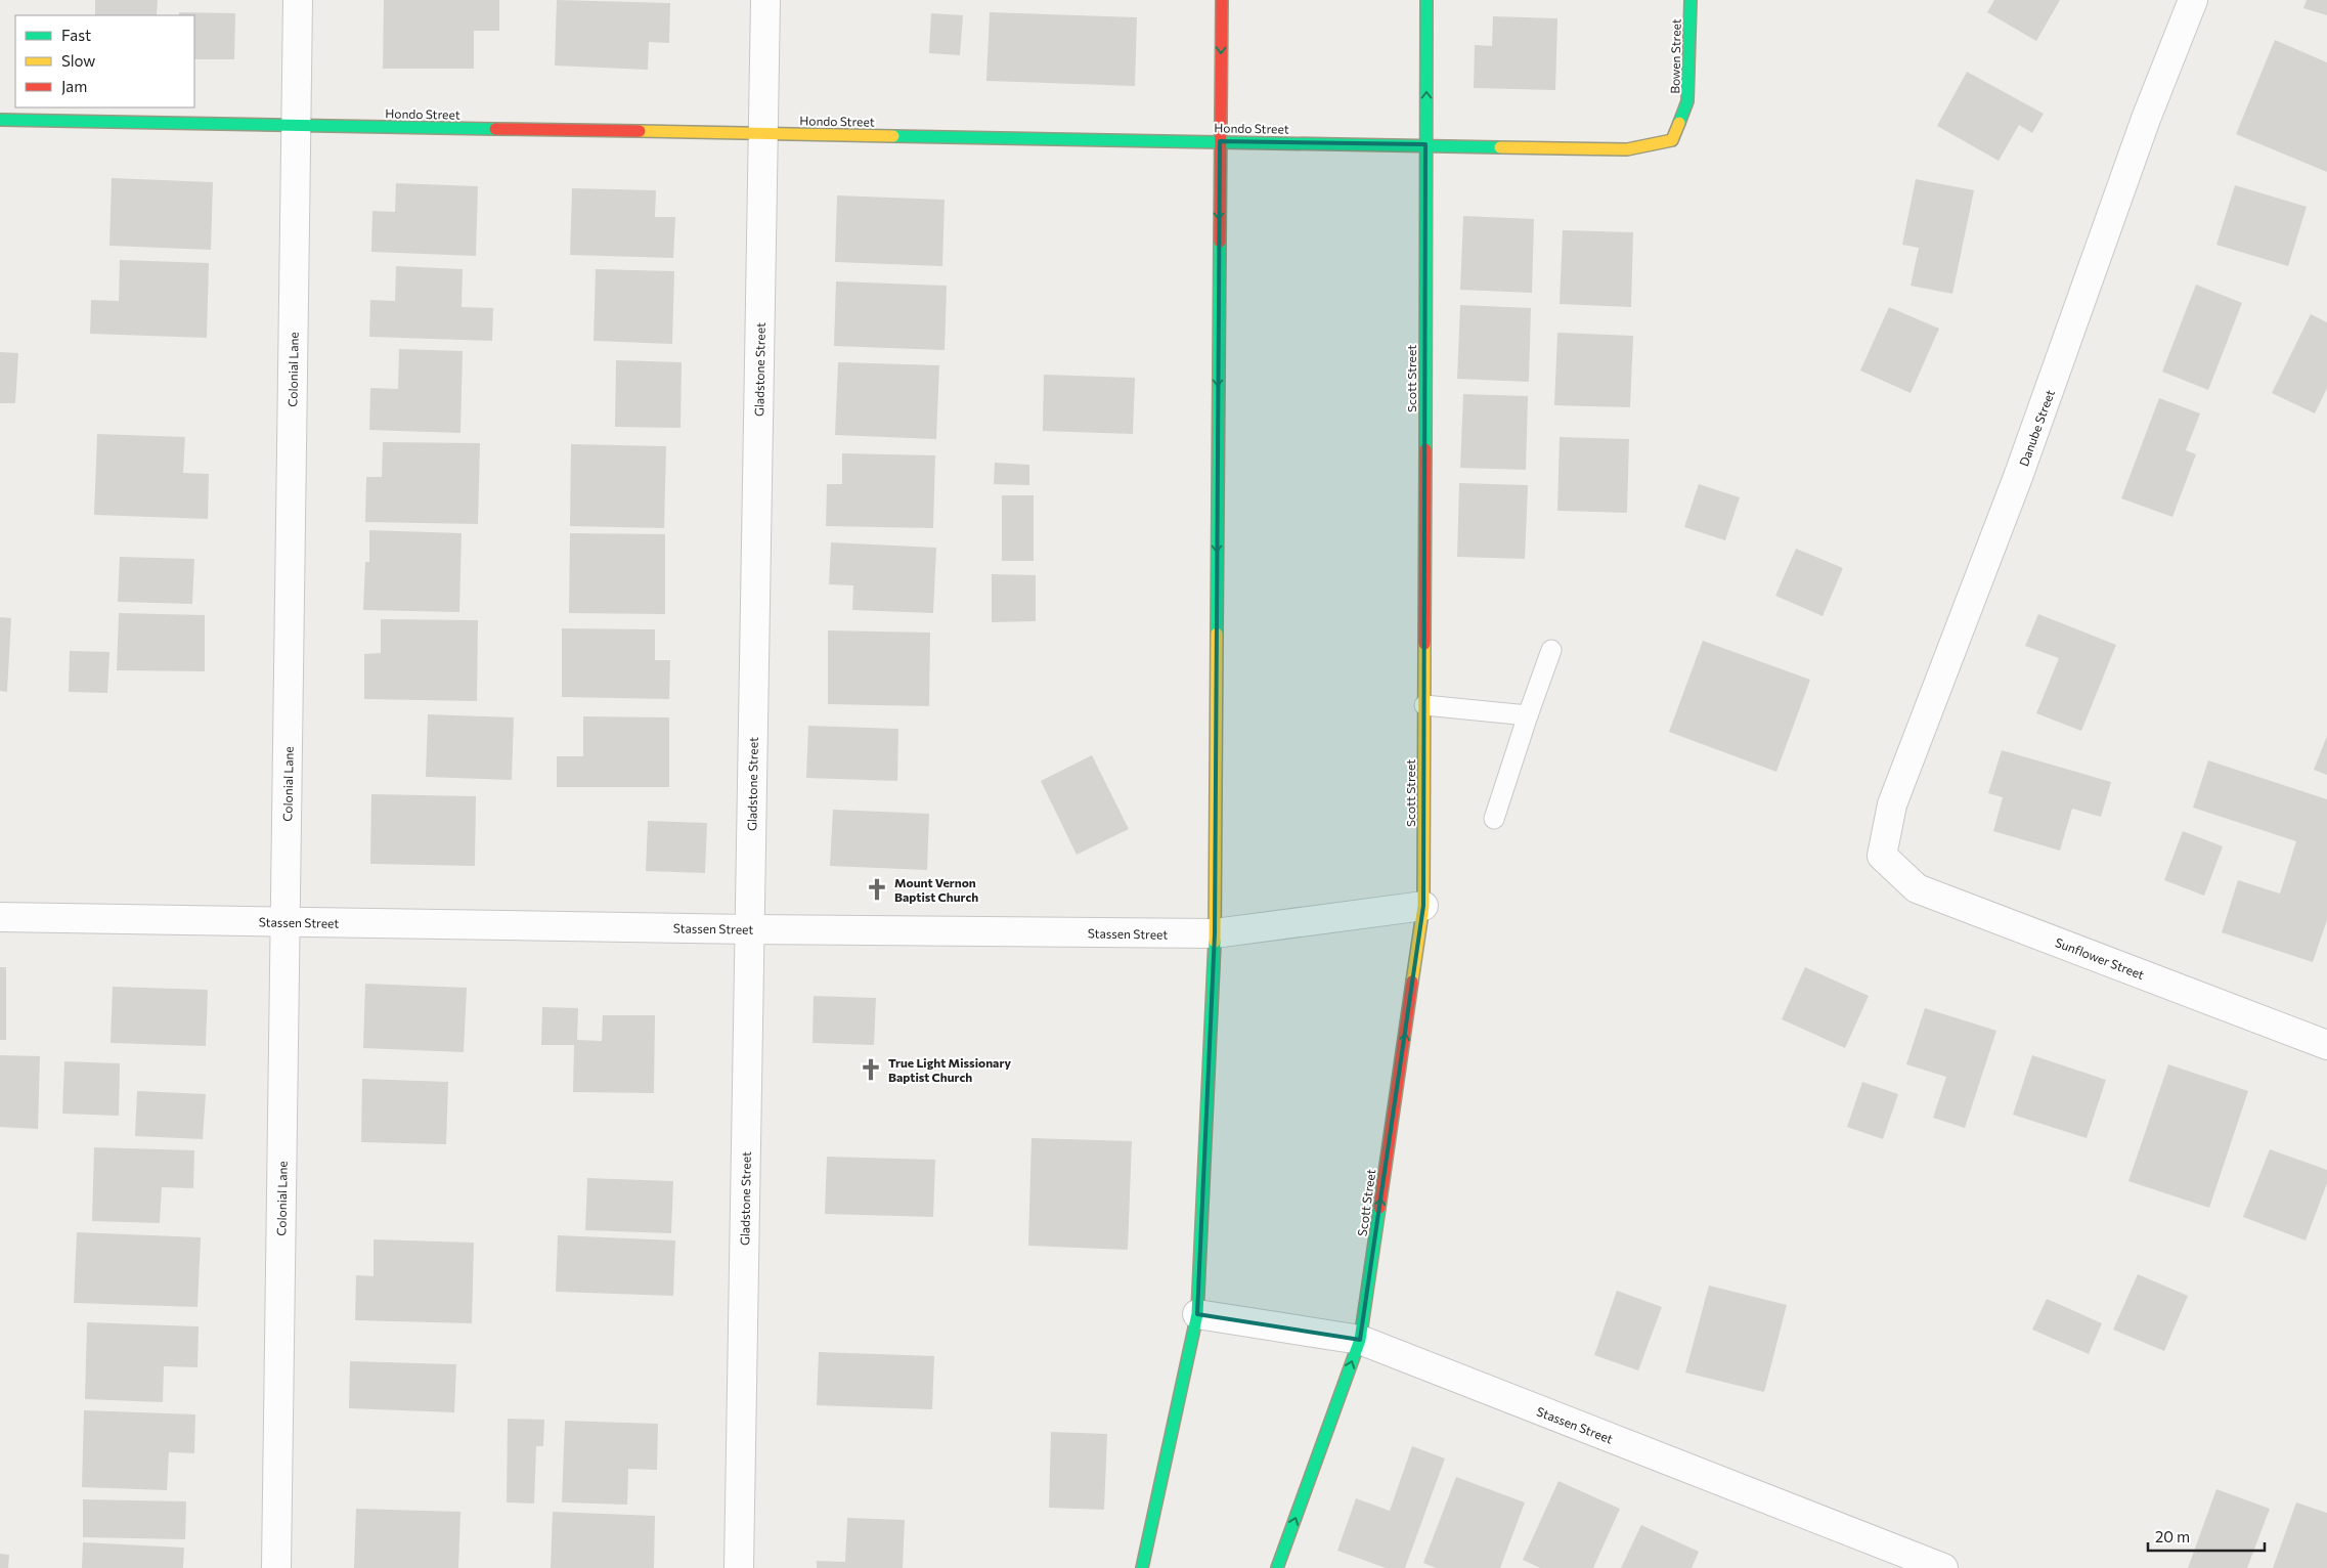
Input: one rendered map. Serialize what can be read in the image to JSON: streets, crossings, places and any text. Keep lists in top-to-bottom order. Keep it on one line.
{"streets":{"main road":["Bowen Street","Hondo Street","Scott Street"],"street":["Colonial Lane","Gladstone Street","Danube Street","Stassen Street","Sunflower Street"]},"crossings":[["Bowen Street","Hondo Street"],["Hondo Street","Colonial Lane"],["Hondo Street","Gladstone Street"],["Hondo Street","Scott Street"],["Colonial Lane","Stassen Street"],["Gladstone Street","Stassen Street"],["Scott Street","Stassen Street"],["Danube Street","Sunflower Street"]],"one_way":["Scott Street"],"places":{"church":["Mount Vernon Baptist Church","True Light Missionary Baptist Church"]},"legend":["Fast","Slow","Jam"],"scale_bar":"20 m"}
